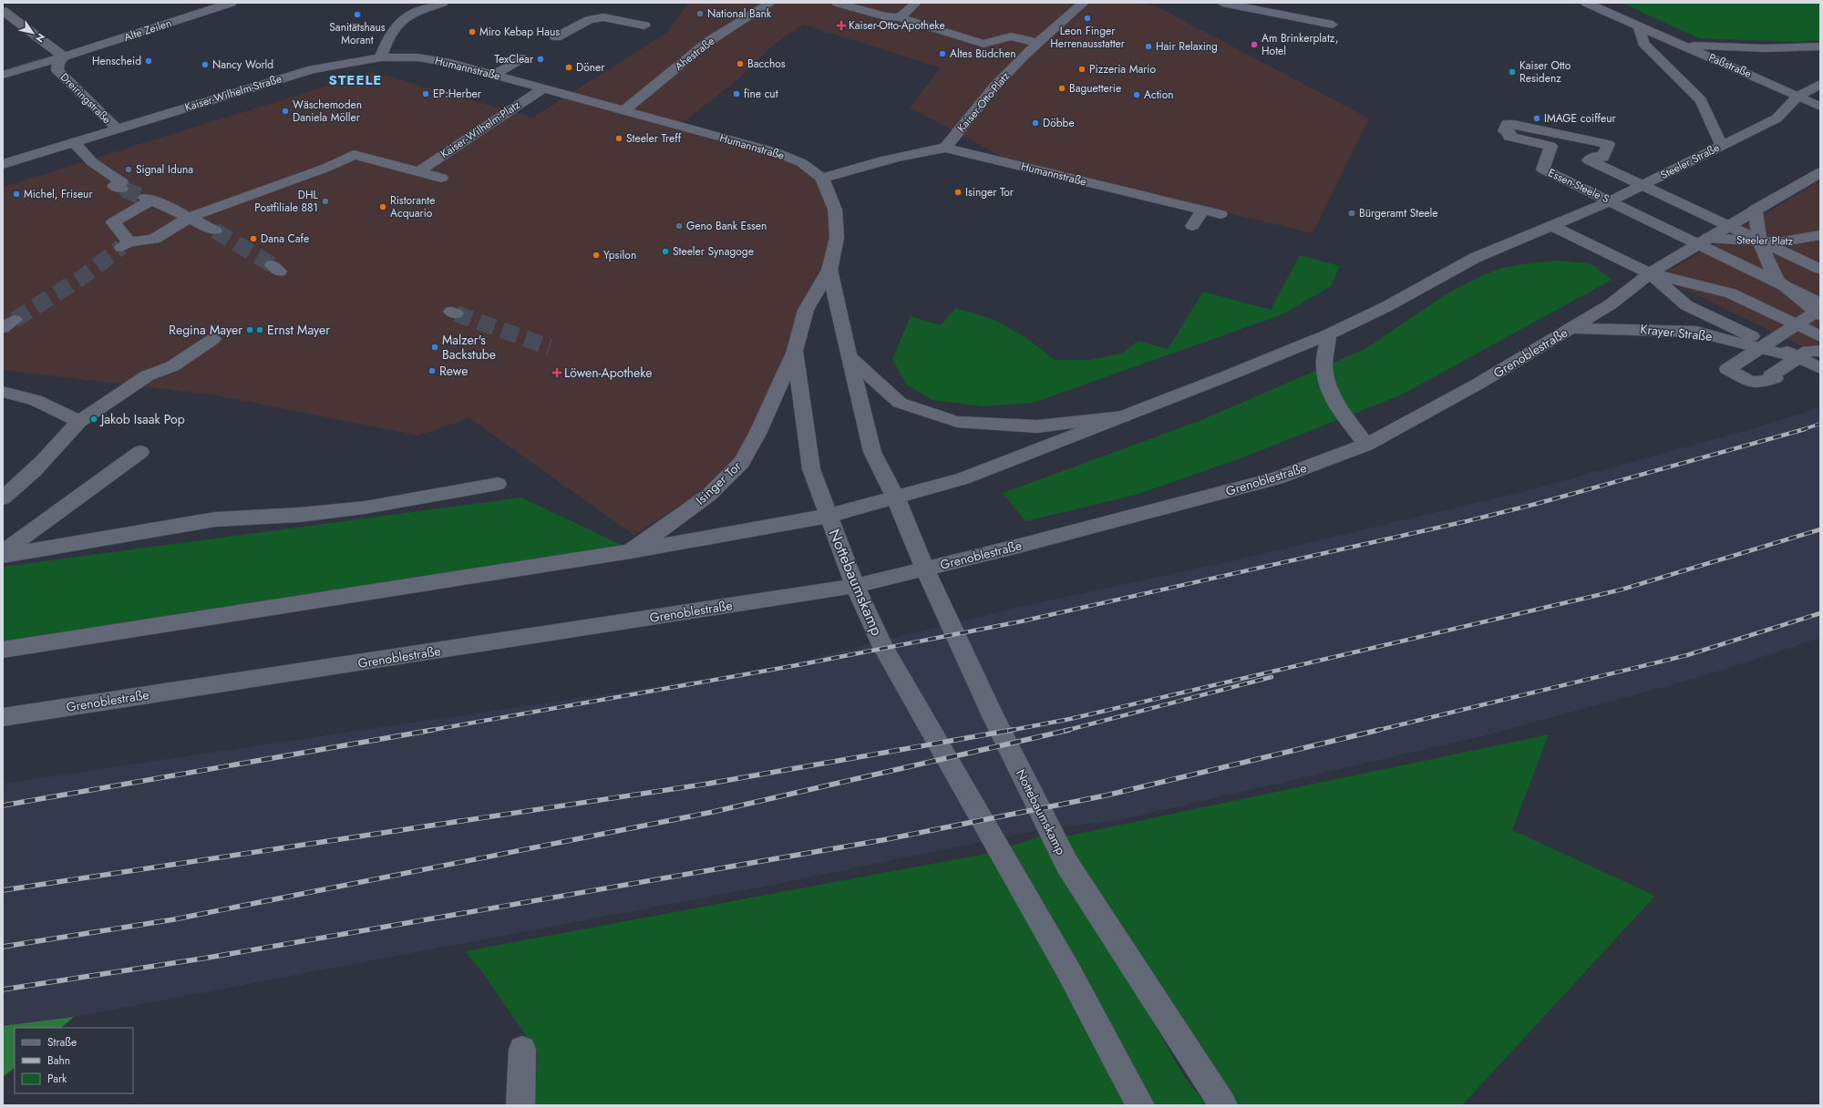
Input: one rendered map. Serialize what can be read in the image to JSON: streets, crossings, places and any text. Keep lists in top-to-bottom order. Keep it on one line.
{"streets":{"street":["Alte Zeilen","Ahestraße","Paßstraße","Humannstraße","Kaiser-Wilhelm-Straße","Dreiringstraße","Kaiser-Otto-Platz","Kaiser-Wilhelm-Platz","Steeler Straße","Essen-Steele S","Steeler Platz","Krayer Straße","Grenoblestraße","Isinger Tor","Nottebaumskamp"]},"crossings":[["Alte Zeilen","Dreiringstraße"],["Ahestraße","Humannstraße"],["Paßstraße","Steeler Straße"],["Humannstraße","Kaiser-Wilhelm-Straße"],["Humannstraße","Kaiser-Otto-Platz"],["Humannstraße","Kaiser-Wilhelm-Platz"],["Humannstraße","Isinger Tor"],["Kaiser-Wilhelm-Straße","Dreiringstraße"],["Steeler Straße","Krayer Straße"],["Krayer Straße","Grenoblestraße"],["Grenoblestraße","Nottebaumskamp"],["Isinger Tor","Nottebaumskamp"]],"districts":["STEELE"],"places":{"other":["National Bank","Sanitätshaus Morant","Leon Finger Herrenausstatter","Miro Kebap Haus","Am Brinkerplatz, Hotel","Hair Relaxing","Altes Büdchen","TexClear","Henscheid","Bacchos","Nancy World","Döner","Pizzeria Mario","Kaiser Otto Residenz","Baguetterie","EP:Herber","fine cut","Action","Wäschemoden Daniela Möller","IMAGE coiffeur","Döbbe","Steeler Treff","Signal Iduna","Isinger Tor","Michel, Friseur","DHL Postfiliale 881","Ristorante Acquario","Bürgeramt Steele","Geno Bank Essen","Dana Cafe","Steeler Synagoge","Ypsilon","Regina Mayer","Ernst Mayer","Malzer's Backstube","Rewe","Jakob Isaak Pop"],"health":["Kaiser-Otto-Apotheke","Löwen-Apotheke"]},"legend":["Straße","Bahn","Park"],"north":"bottom right"}
